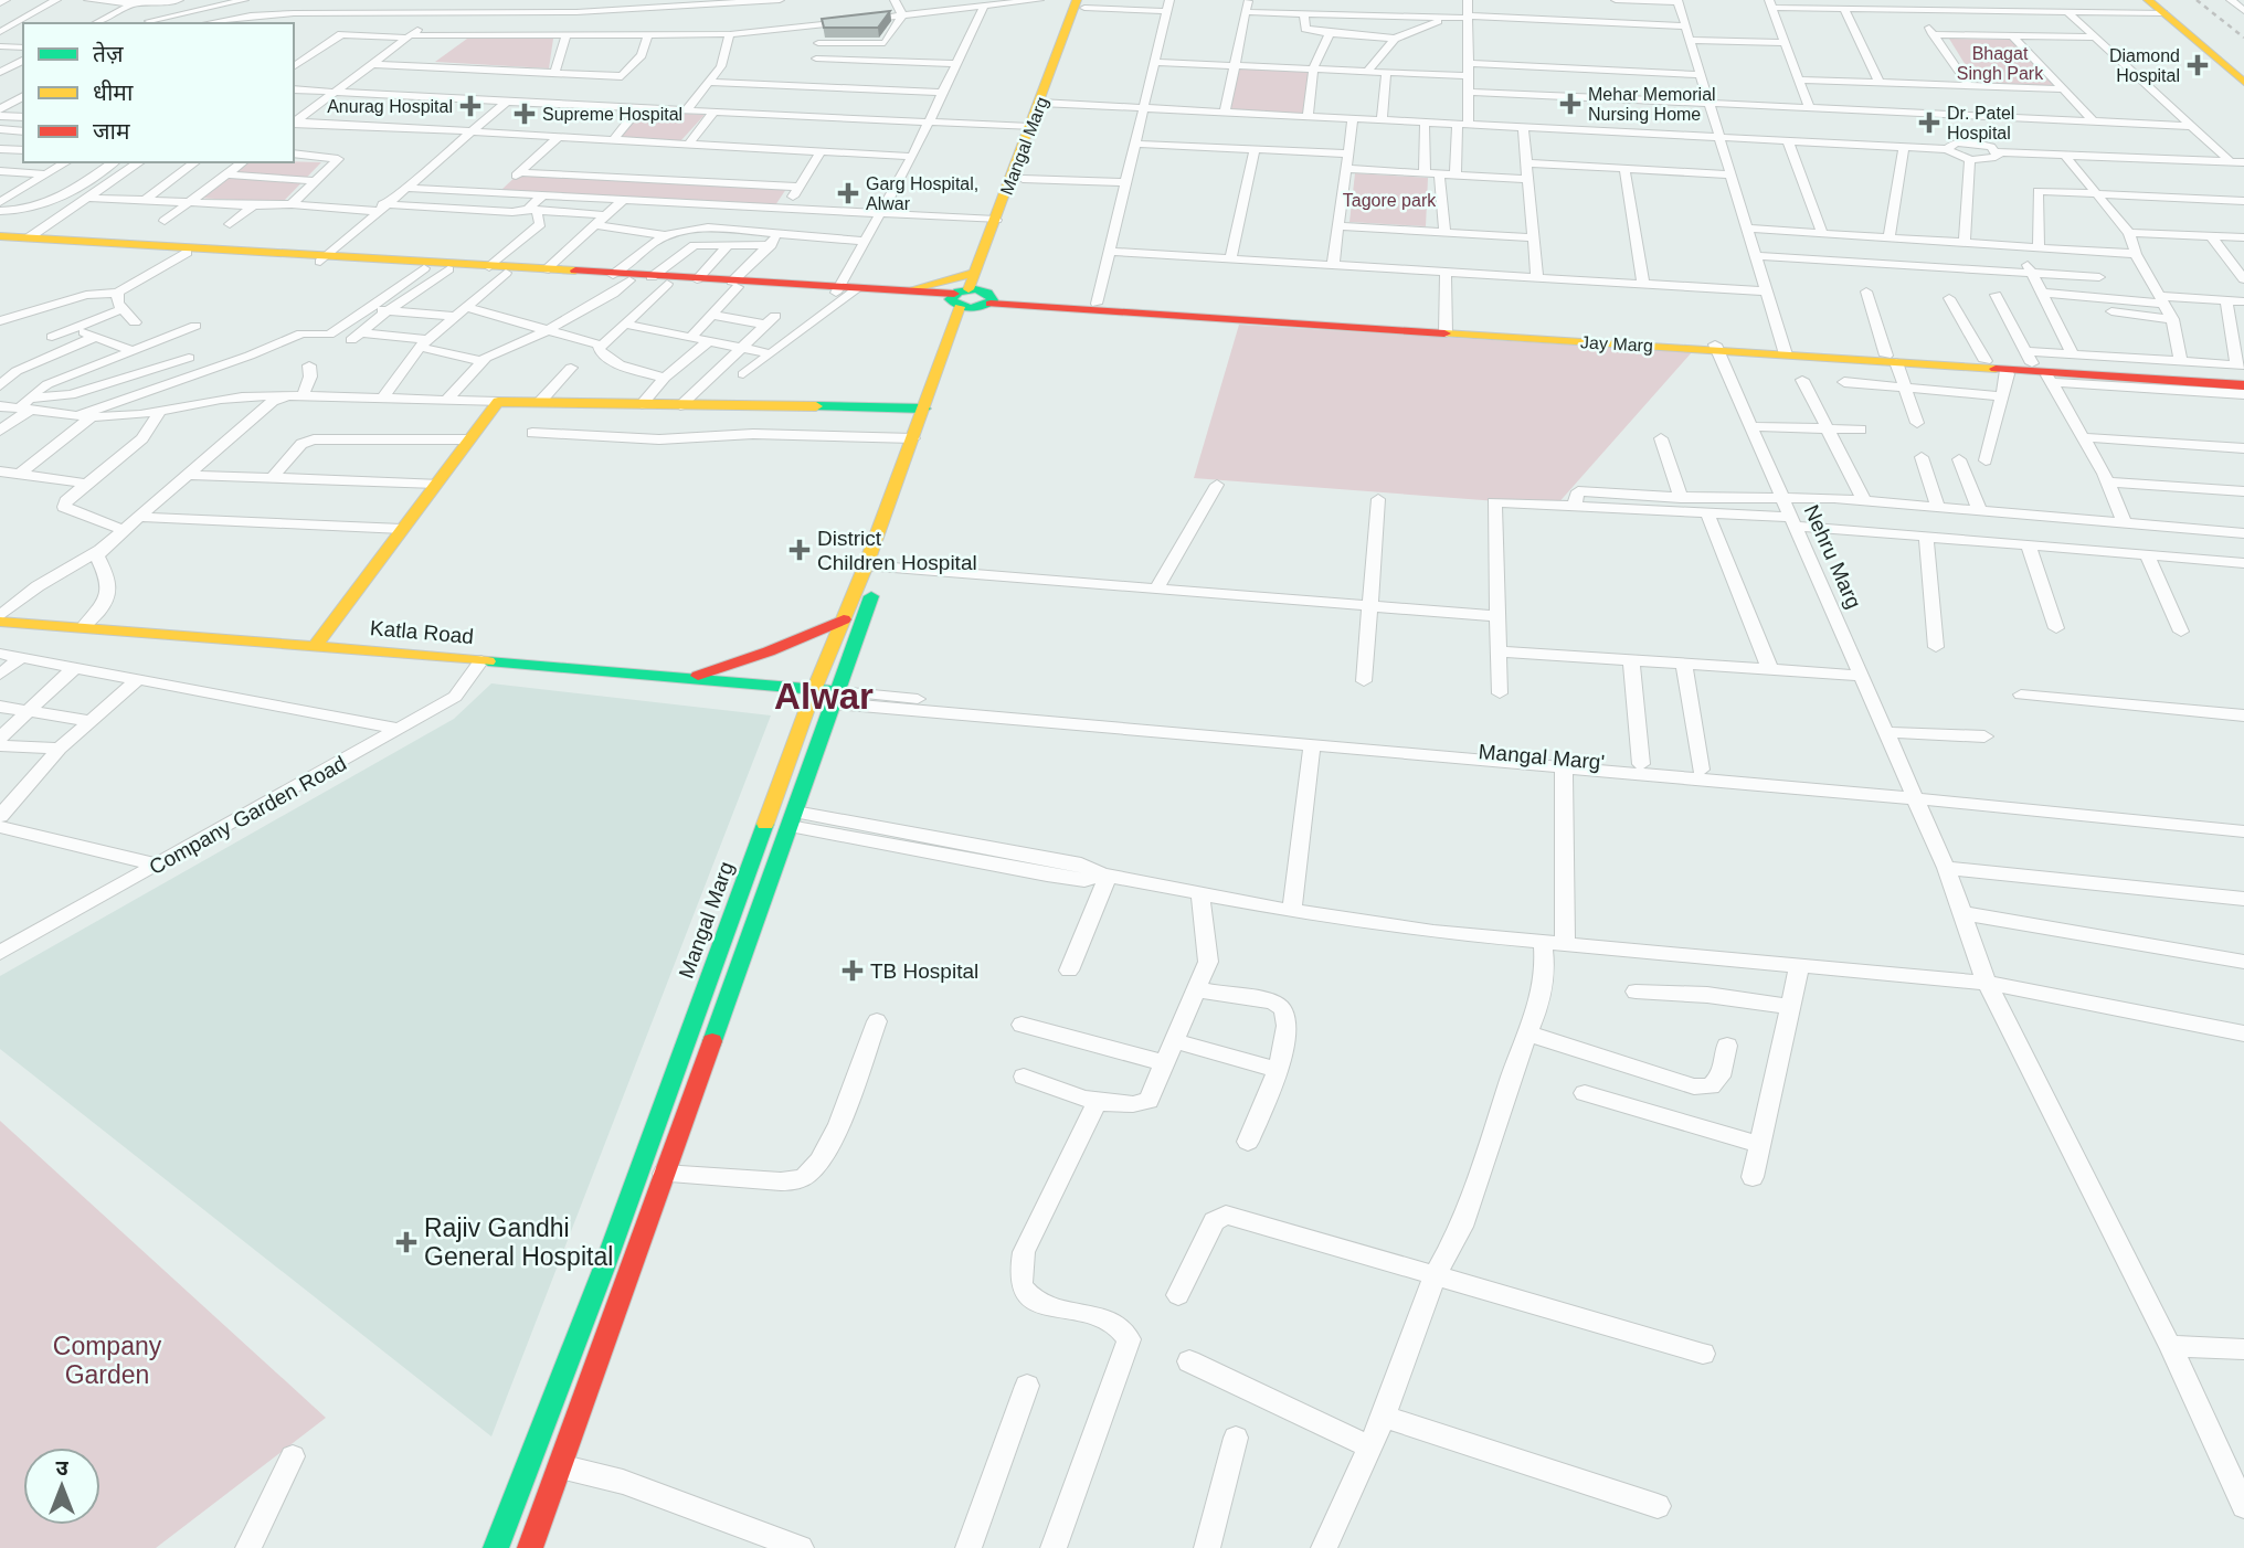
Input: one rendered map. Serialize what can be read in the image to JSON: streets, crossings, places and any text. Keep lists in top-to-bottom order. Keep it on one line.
{"streets":{"main road":["Mangal Marg","Jay Marg","Katla Road"],"street":["Nehru Marg","Mangal Marg'","Company Garden Road"]},"crossings":[["Mangal Marg","Jay Marg"],["Mangal Marg","Katla Road"],["Jay Marg","Nehru Marg"],["Nehru Marg","Mangal Marg'"],["Katla Road","Company Garden Road"]],"districts":["Alwar"],"parks":["Bhagat Singh Park","Tagore park","Company Garden"],"places":{"health":["Diamond Hospital","Mehar Memorial Nursing Home","Anurag Hospital","Supreme Hospital","Dr. Patel Hospital","Garg Hospital, Alwar","District Children Hospital","TB Hospital","Rajiv Gandhi General Hospital"]},"legend":["तेज़","धीमा","जाम"],"north":"top"}
